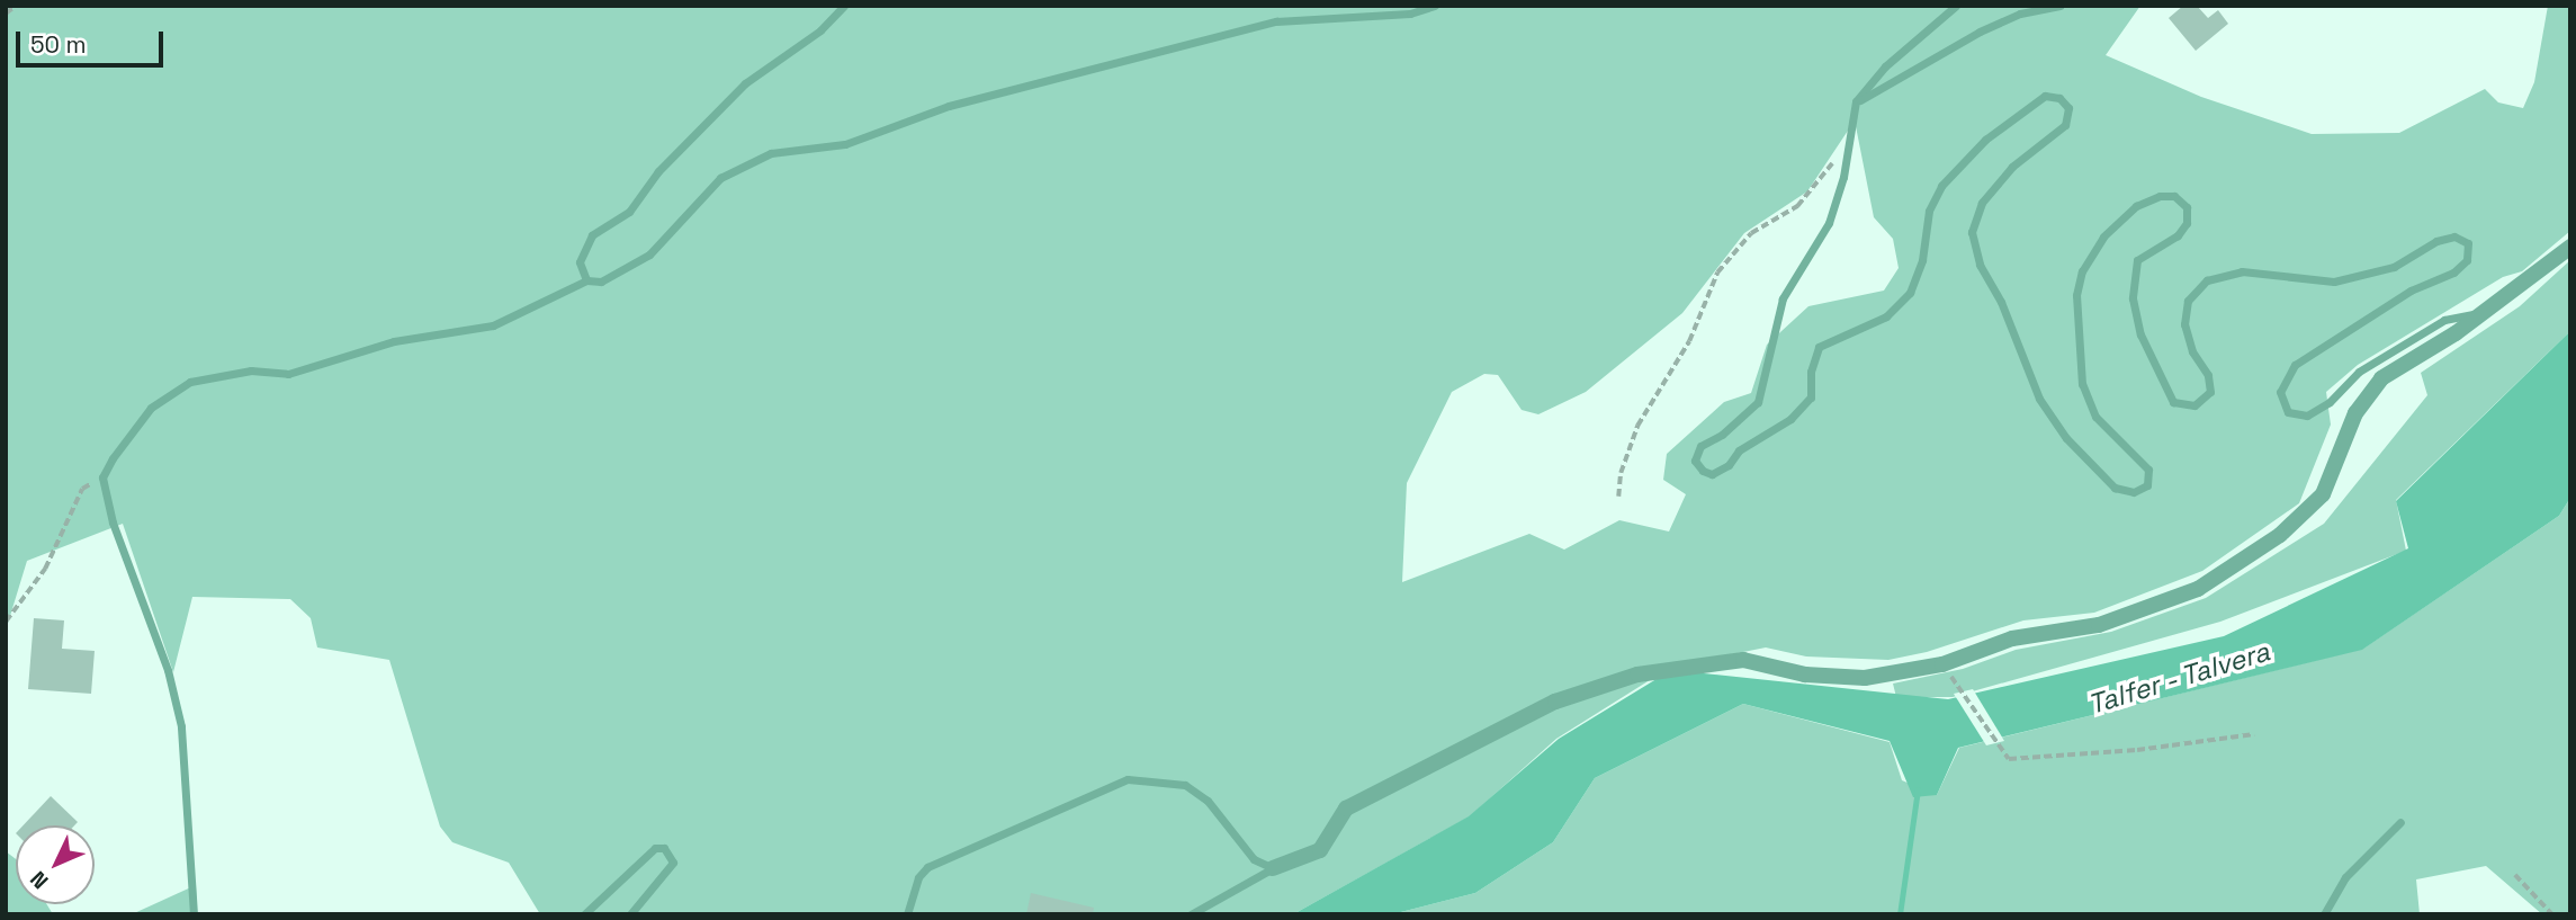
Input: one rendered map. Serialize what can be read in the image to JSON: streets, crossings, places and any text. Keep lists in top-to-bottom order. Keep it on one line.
{"water":["Talfer - Talvera"],"scale_bar":"50 m","north":"bottom left"}
